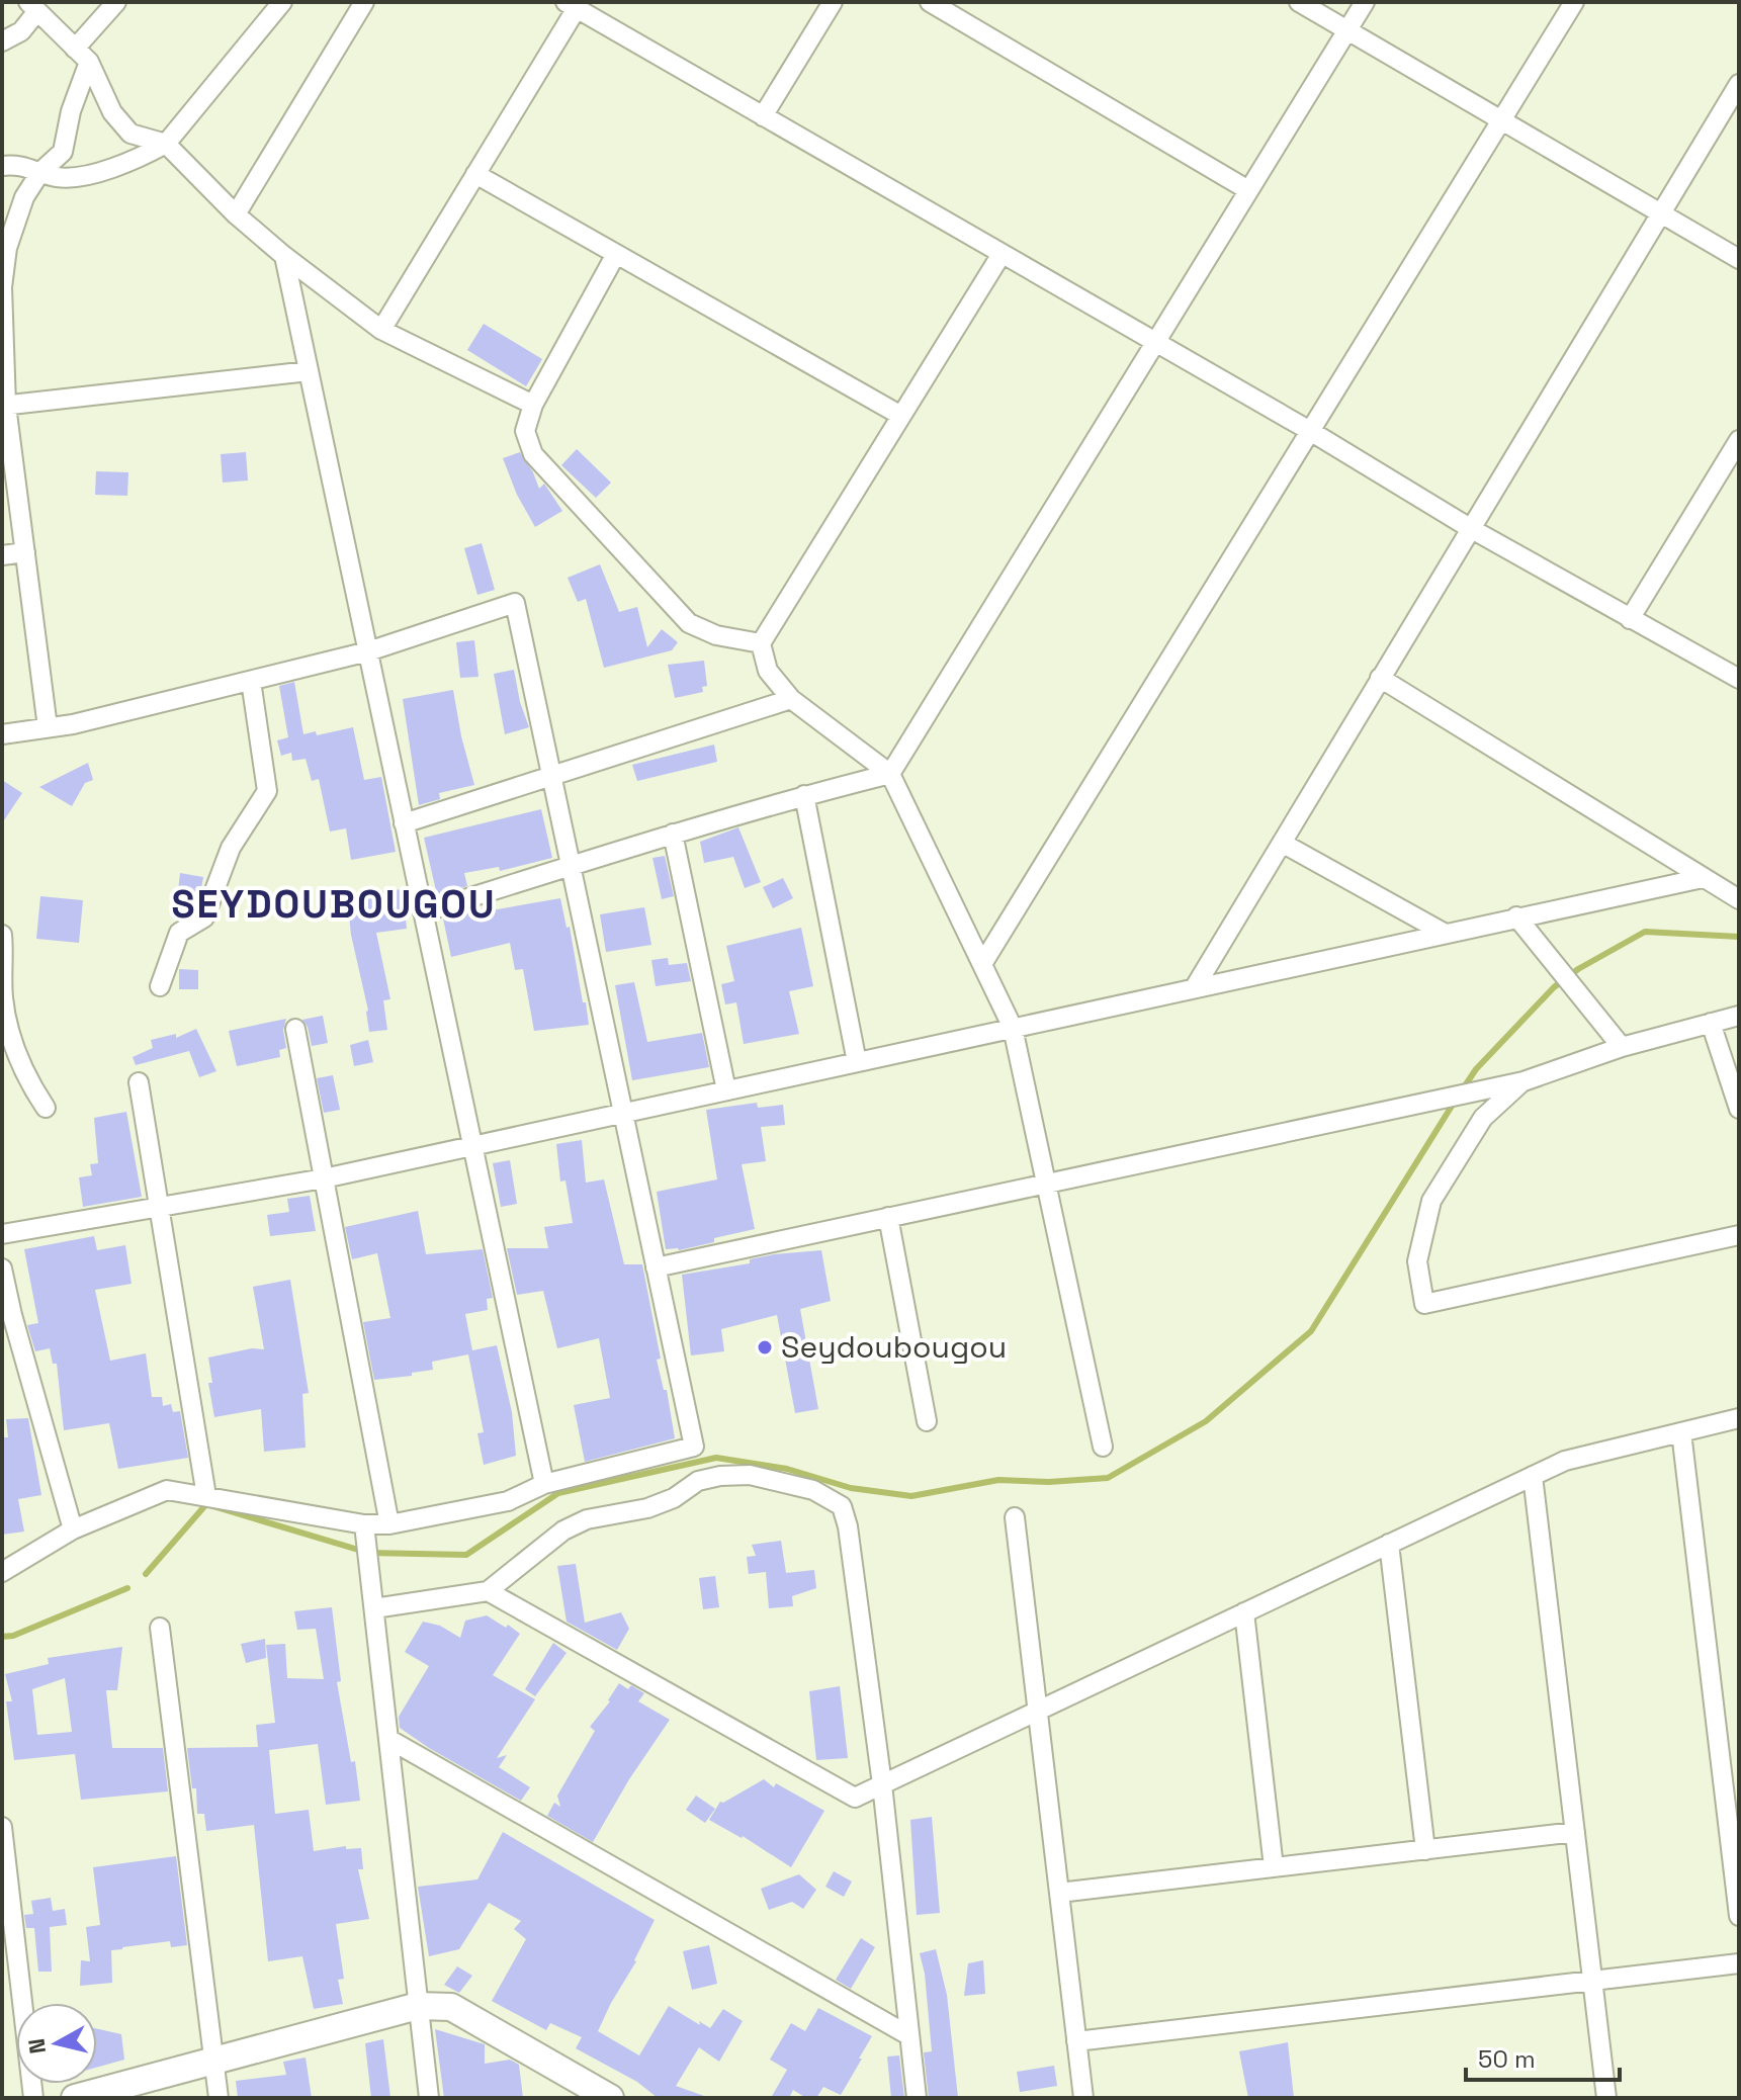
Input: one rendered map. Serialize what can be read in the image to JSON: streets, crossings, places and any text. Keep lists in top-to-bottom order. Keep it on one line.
{"districts":["SEYDOUBOUGOU"],"places":["Seydoubougou"],"scale_bar":"50 m","north":"left"}
